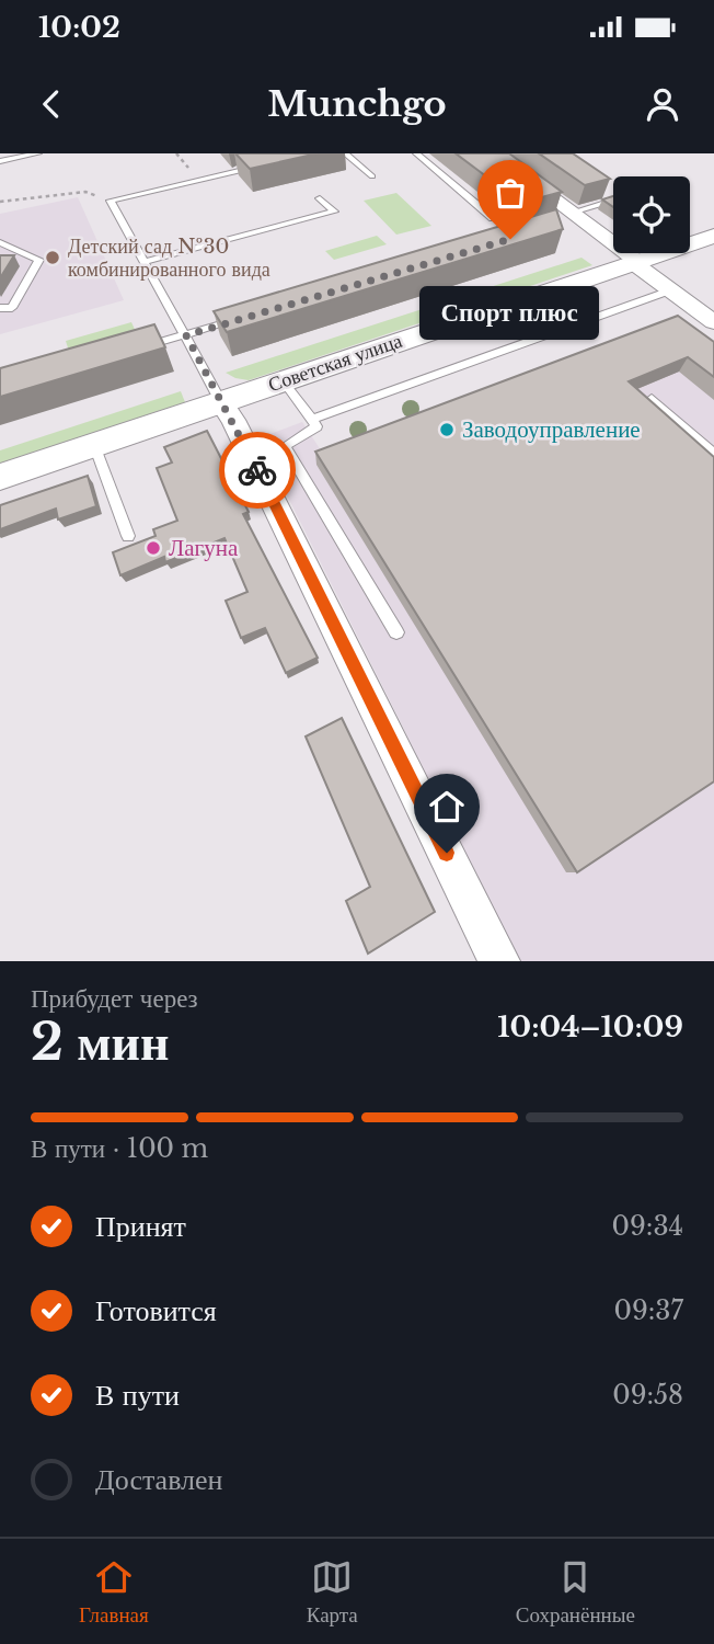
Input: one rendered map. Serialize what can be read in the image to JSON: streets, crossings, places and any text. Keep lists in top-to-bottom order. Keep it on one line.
{"streets":{"street":["Советская улица"]},"places":["Спорт плюс","Детский сад №30 комбинированного вида","Заводоуправление","Лагуна"],"page":{"status":"10:02","header":"Munchgo","bubble":"Спорт плюс","heading":["2 мин","Прибудет через","10:04–10:09"],"bar":"В пути · 100 m","list":[["Принят","09:34"],["Готовится","09:37"],["В пути","09:58"],"Доставлен"],"tabs":["Главная","Карта","Сохранённые"]}}
